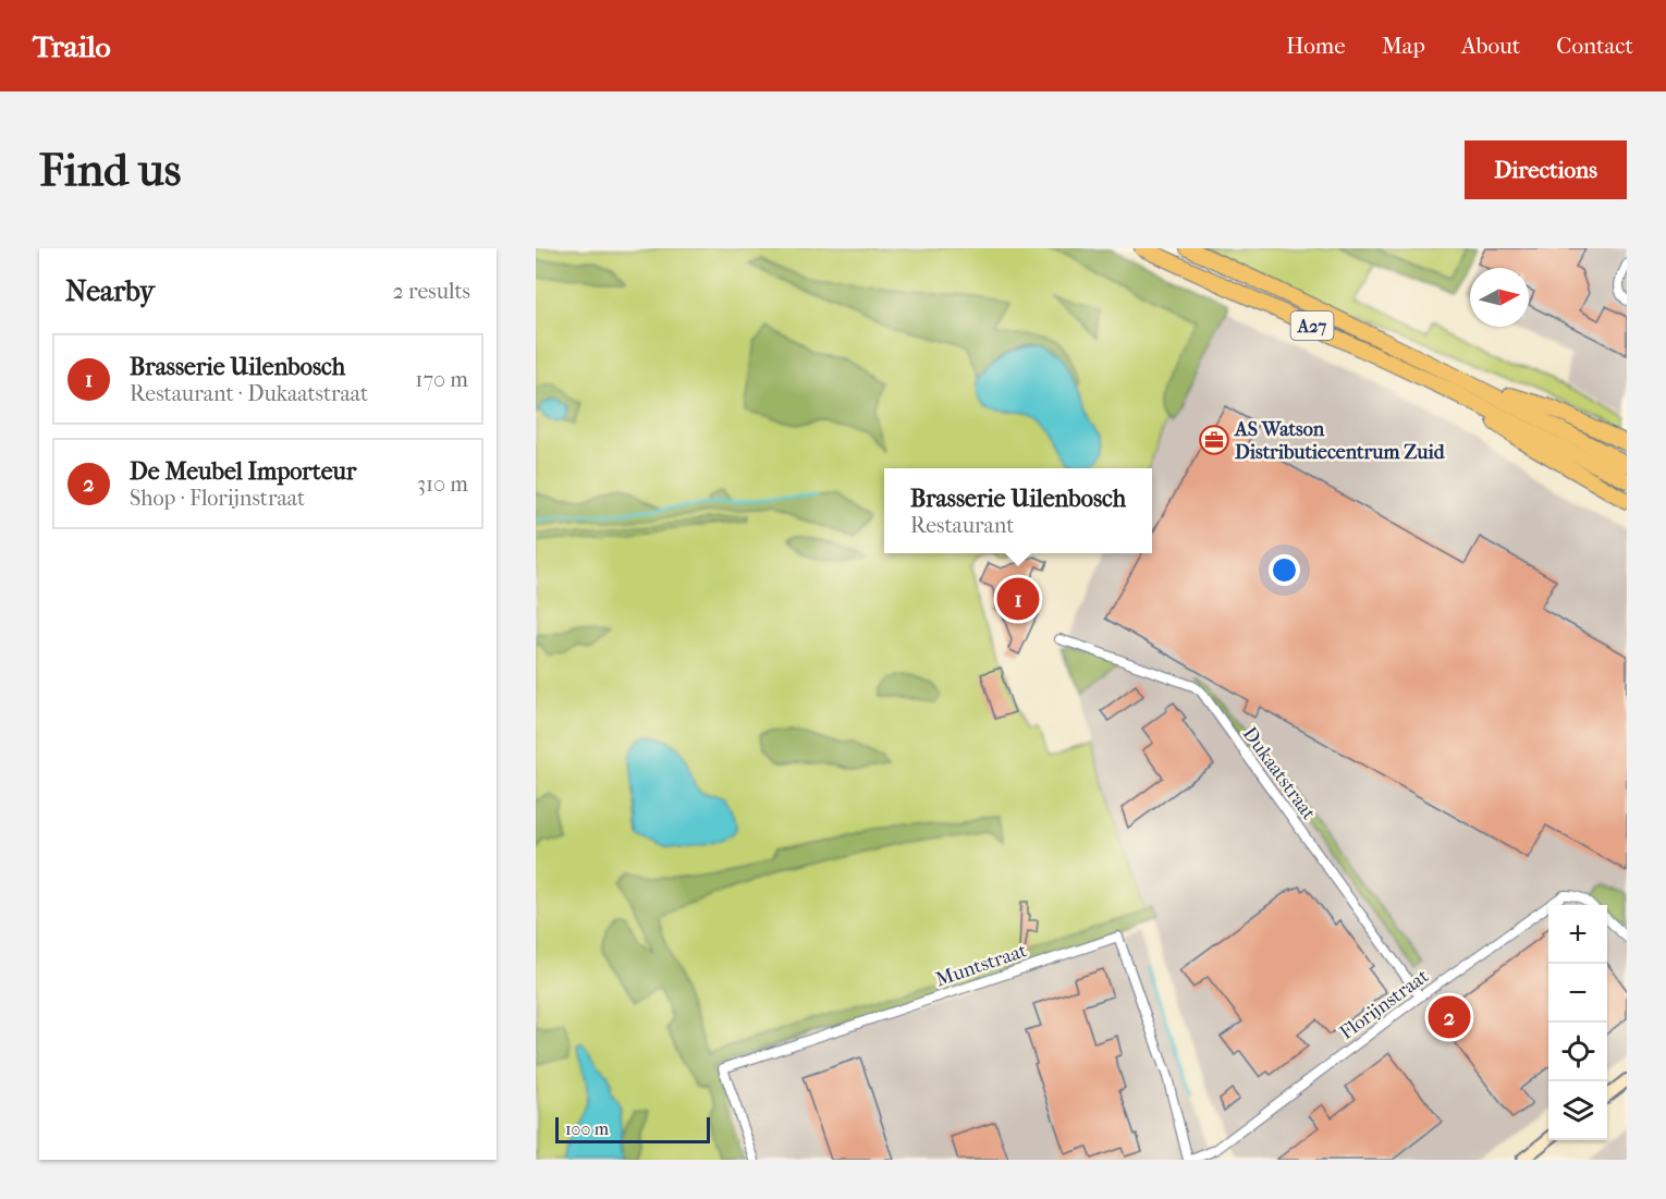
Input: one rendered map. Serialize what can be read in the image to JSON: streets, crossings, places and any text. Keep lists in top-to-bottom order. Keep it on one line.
{"streets":{"highway":["A27"],"street":["Dukaatstraat","Muntstraat","Florijnstraat"]},"crossings":[["Dukaatstraat","Florijnstraat"],["Muntstraat","Florijnstraat"]],"places":{"office":["AS Watson Distributiecentrum Zuid"]},"scale_bar":"100 m","north":"right","page":{"header":"Trailo","nav":["Home","Map","About","Contact"],"buttons":"Directions","title":"Find us","heading":["Nearby","2 results"],"list":[{"mark":"1","name":"Brasserie Uilenbosch","note":"Restaurant · Dukaatstraat","value":"170 m"},{"mark":"2","name":"De Meubel Importeur","note":"Shop · Florijnstraat","value":"310 m"}],"popup":["Brasserie Uilenbosch","Restaurant"],"pins":["1","2"],"map_buttons":["+","−"],"scale":"100 m"}}
